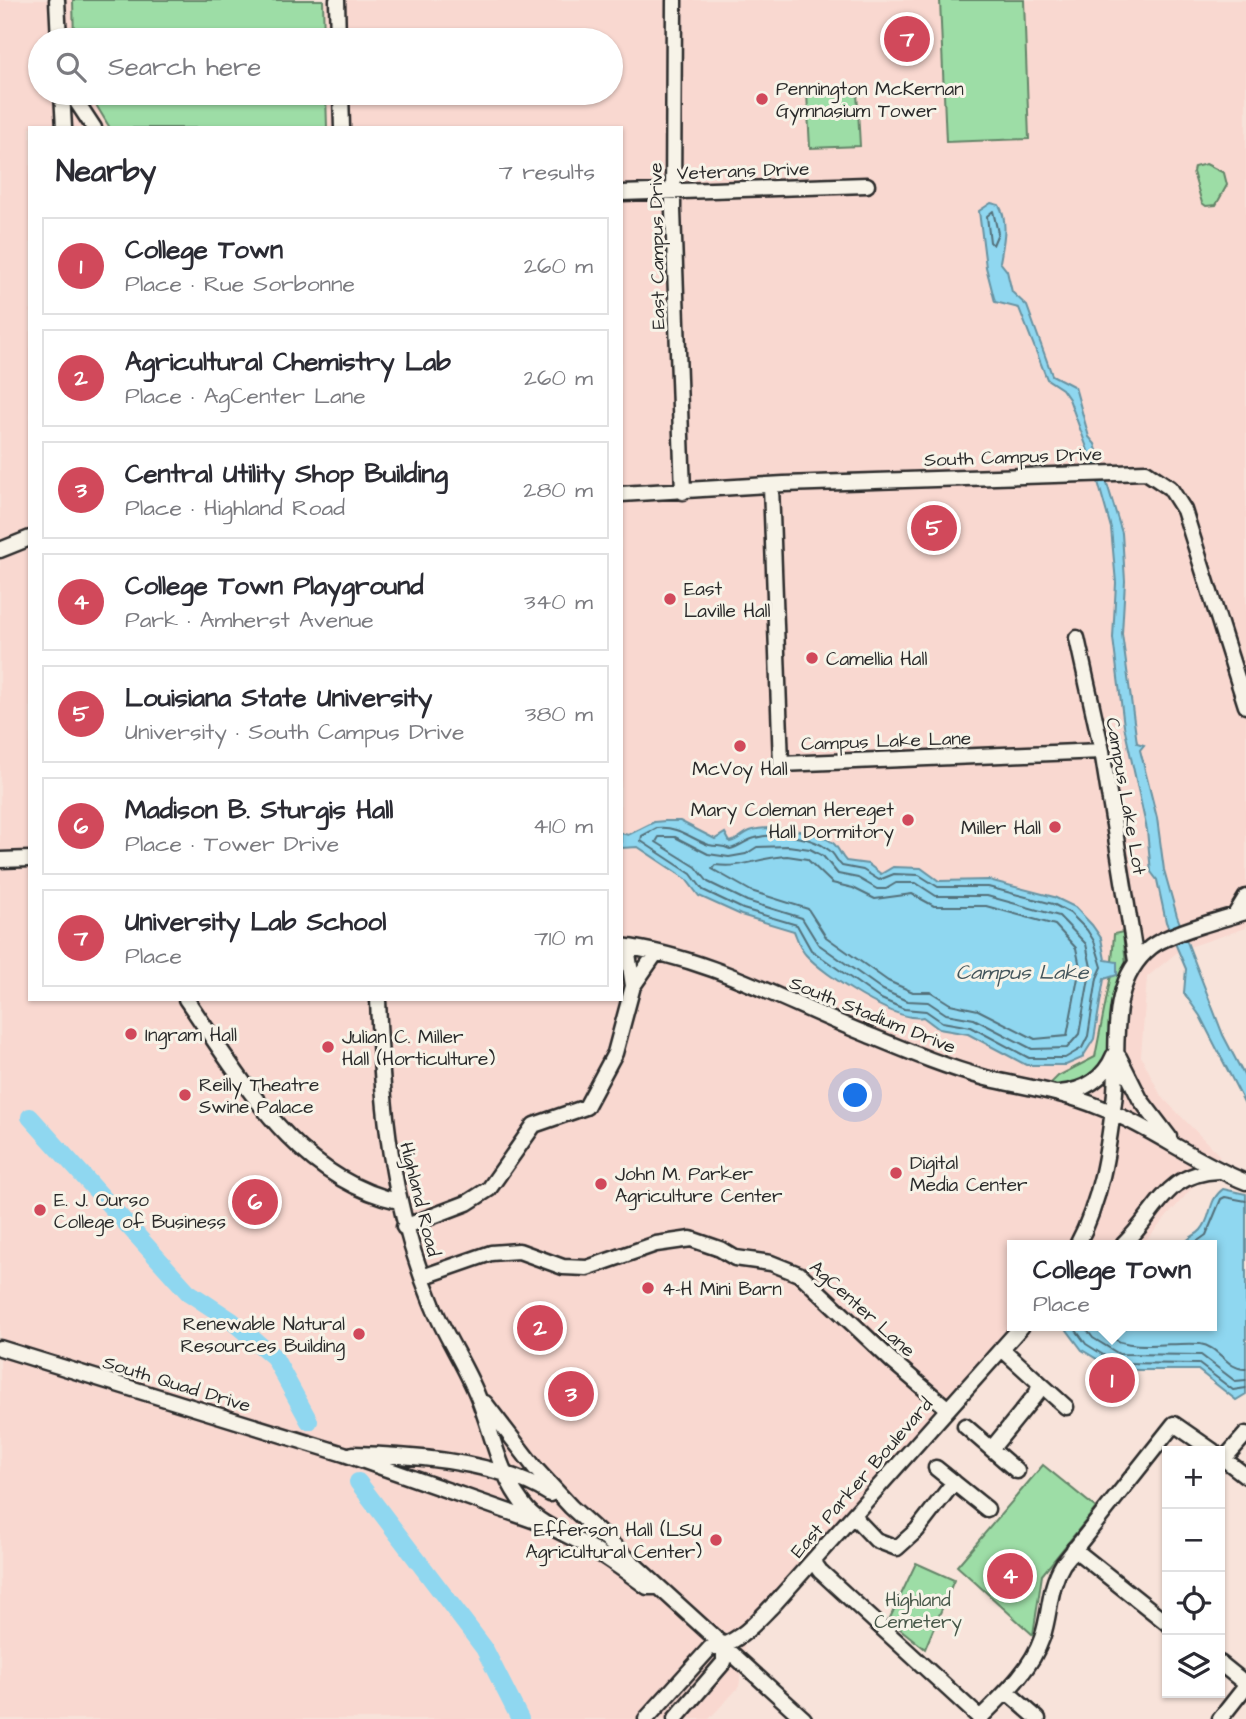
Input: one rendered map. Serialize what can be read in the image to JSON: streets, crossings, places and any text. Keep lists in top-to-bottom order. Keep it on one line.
{"streets":{"street":["Veterans Drive","East Campus Drive","South Campus Drive","Campus Lake Lane","Campus Lake Lot","South Stadium Drive","Highland Road","AgCenter Lane","South Quad Drive","East Parker Boulevard"]},"crossings":[["Veterans Drive","East Campus Drive"],["East Campus Drive","South Campus Drive"],["South Campus Drive","Campus Lake Lane"],["Campus Lake Lane","Campus Lake Lot"],["Highland Road","AgCenter Lane"],["Highland Road","South Quad Drive"],["Highland Road","East Parker Boulevard"],["AgCenter Lane","East Parker Boulevard"]],"water":["Campus Lake"],"parks":["Highland Cemetery"],"places":["Pennington McKernan Gymnasium Tower","East Laville Hall","Camellia Hall","McVoy Hall","Mary Coleman Hereget Hall Dormitory","Miller Hall","Ingram Hall","Julian C. Miller Hall (Horticulture)","Reilly Theatre Swine Palace","Digital Media Center","John M. Parker Agriculture Center","E. J. Ourso College of Business","4-H Mini Barn","Renewable Natural Resources Building","Efferson Hall (LSU Agricultural Center)"],"page":{"pins":["7","5","6","2","1","3","4"],"search":"Search here","heading":["Nearby","7 results"],"list":[{"mark":"1","name":"College Town","note":"Place · Rue Sorbonne","value":"260 m"},{"mark":"2","name":"Agricultural Chemistry Lab","note":"Place · AgCenter Lane","value":"260 m"},{"mark":"3","name":"Central Utility Shop Building","note":"Place · Highland Road","value":"280 m"},{"mark":"4","name":"College Town Playground","note":"Park · Amherst Avenue","value":"340 m"},{"mark":"5","name":"Louisiana State University","note":"University · South Campus Drive","value":"380 m"},{"mark":"6","name":"Madison B. Sturgis Hall","note":"Place · Tower Drive","value":"410 m"},{"mark":"7","name":"University Lab School","note":"Place","value":"710 m"}],"popup":["College Town","Place"],"map_buttons":["+","−"]}}
